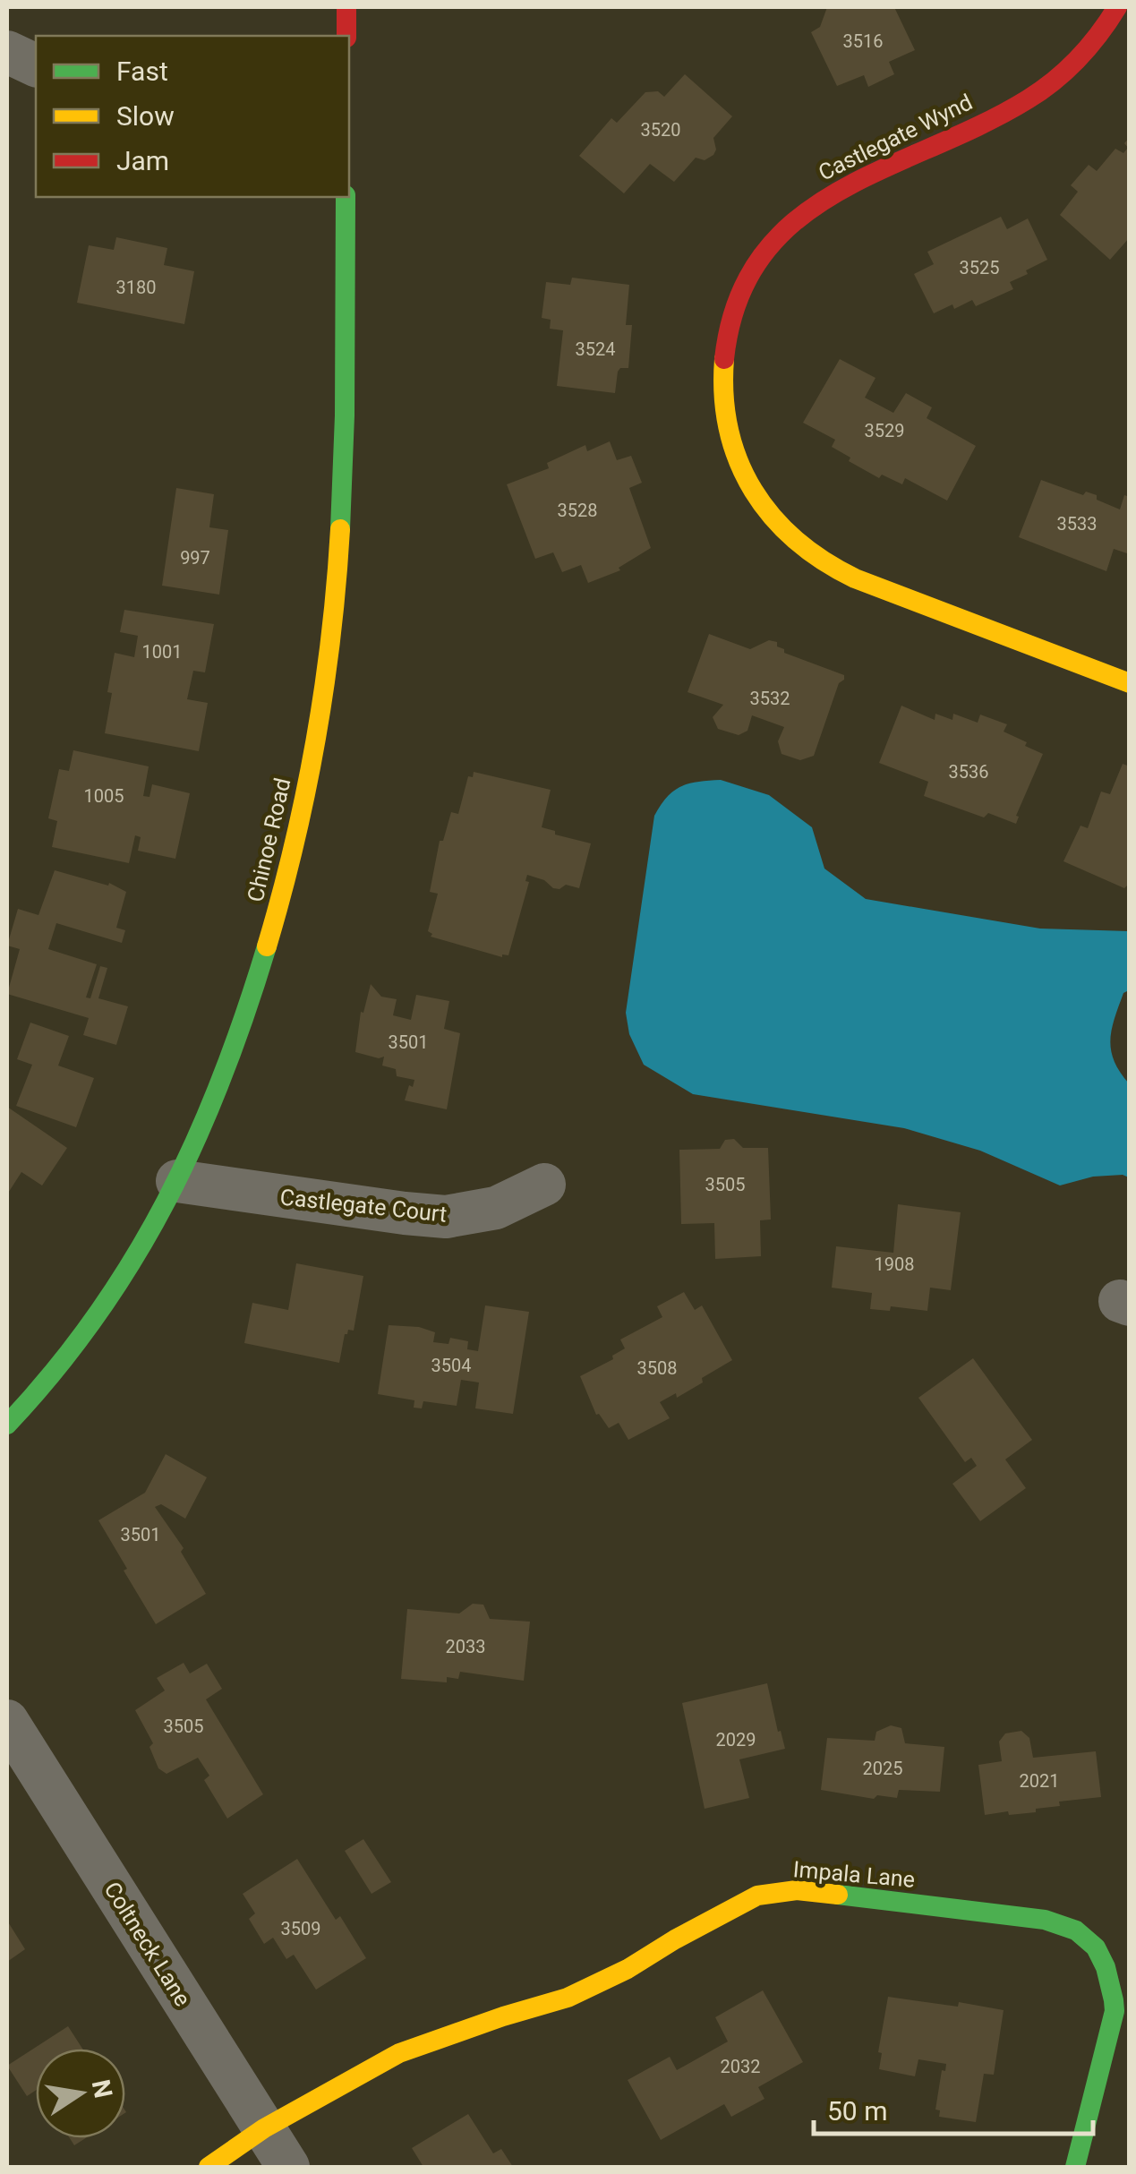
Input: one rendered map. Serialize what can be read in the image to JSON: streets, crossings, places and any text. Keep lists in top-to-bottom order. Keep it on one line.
{"streets":{"street":["Castlegate Wynd","Chinoe Road","Castlegate Court","Impala Lane","Coltneck Lane"]},"crossings":[["Chinoe Road","Castlegate Court"],["Impala Lane","Coltneck Lane"]],"house_numbers":["3516","3520","3525","3180","3524","3529","3528","3533","997","1001","3532","3536","1005","3501","3505","1908","3504","3508","3501","2033","3505","2029","2025","2021","3509","2032"],"legend":["Fast","Slow","Jam"],"scale_bar":"50 m","north":"right"}
